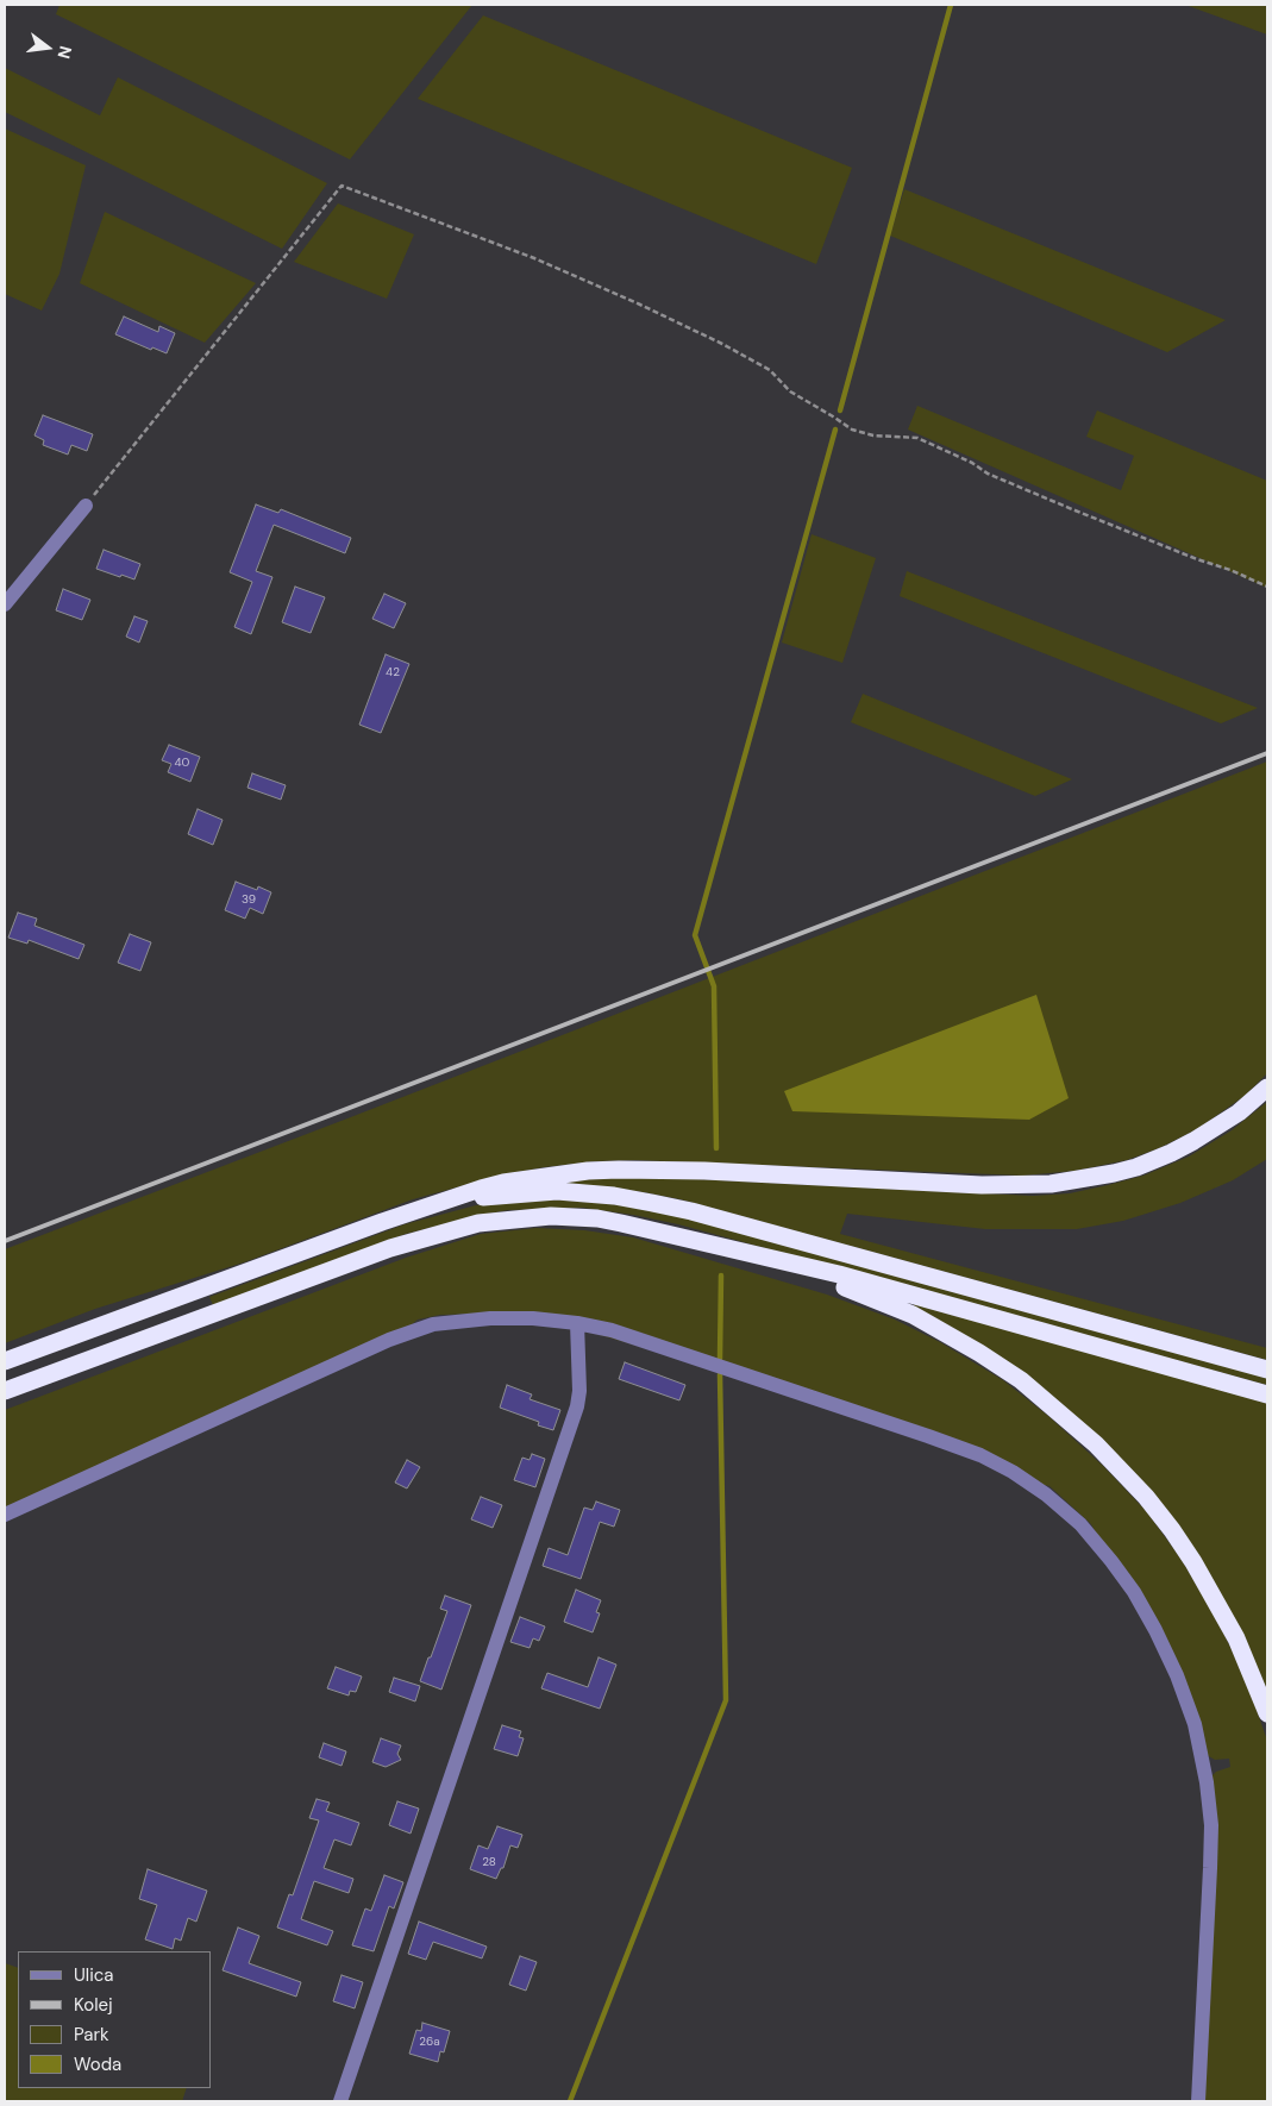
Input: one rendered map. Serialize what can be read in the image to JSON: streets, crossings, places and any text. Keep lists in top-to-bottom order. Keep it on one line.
{"house_numbers":["42","40","39","28","26a"],"legend":["Ulica","Kolej","Park","Woda"],"north":"right"}
